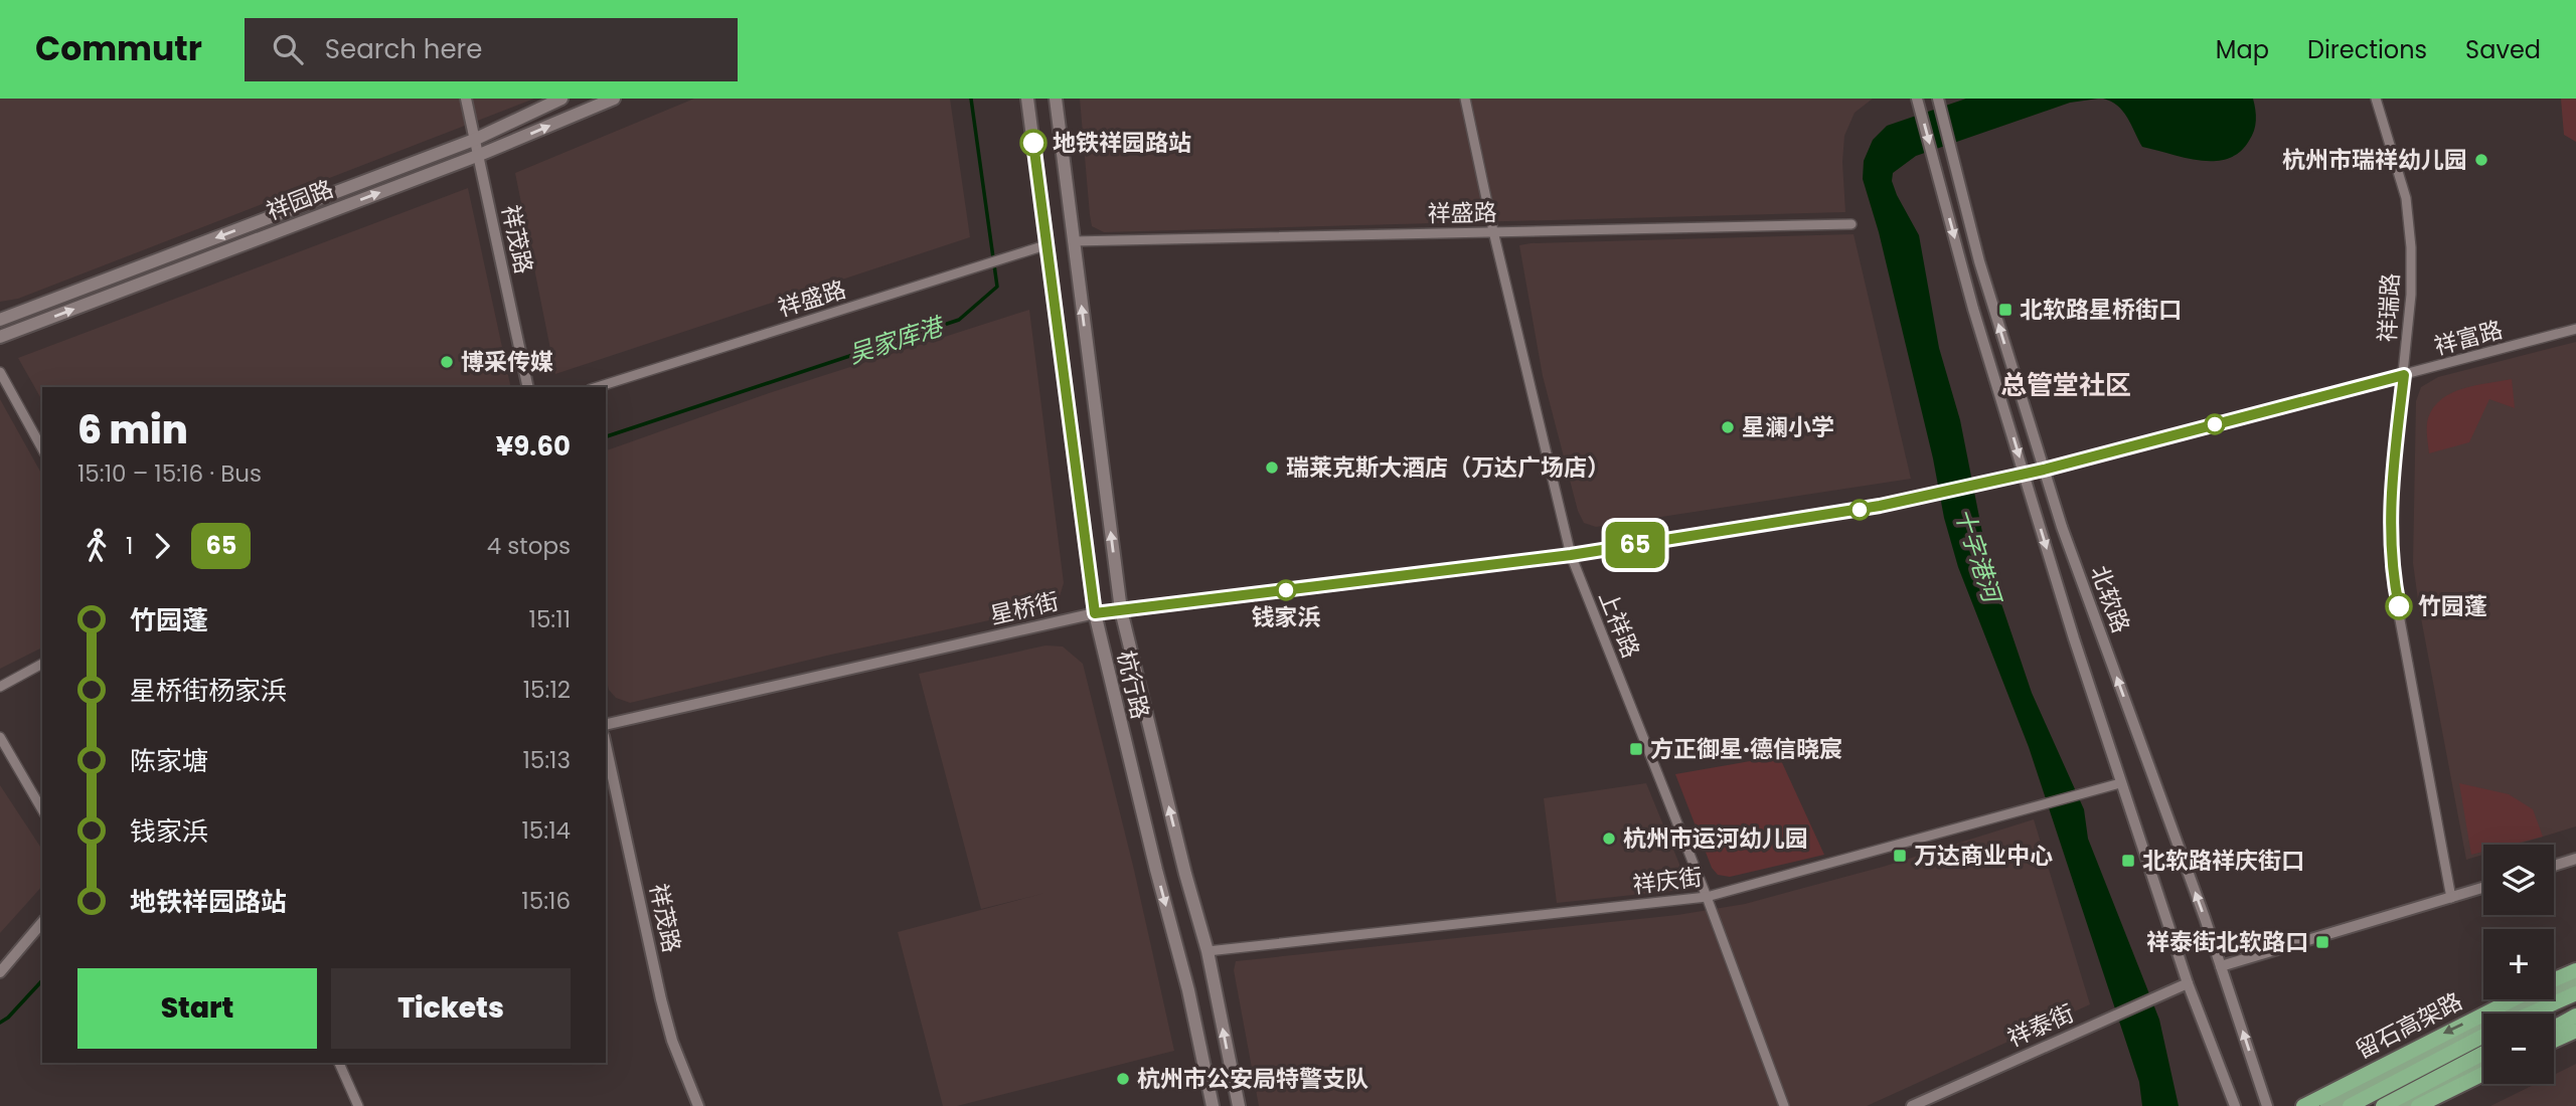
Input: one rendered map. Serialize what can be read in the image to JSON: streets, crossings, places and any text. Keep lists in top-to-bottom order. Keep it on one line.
{"streets":{"highway":["留石高架路"],"main road":["祥园路","杭行路"],"street":["祥盛路","祥茂路","祥瑞路","祥富路","北软路","星桥街","上祥路","祥庆街","祥泰街"]},"crossings":[["祥园路","祥茂路"],["祥盛路","上祥路"],["祥盛路","杭行路"],["祥瑞路","祥富路"],["祥富路","北软路"],["祥富路","星桥街"],["北软路","星桥街"],["北软路","祥庆街"],["北软路","祥泰街"],["星桥街","上祥路"],["星桥街","杭行路"],["上祥路","祥庆街"],["杭行路","祥庆街"]],"districts":["总管堂社区"],"water":["吴家库港","十字港河"],"places":{"other":["地铁祥园路站","杭州市瑞祥幼儿园","博采传媒","星澜小学","瑞莱克斯大酒店（万达广场店）","钱家浜","竹园蓬","杭州市运河幼儿园","杭州市公安局特警支队"],"transit":["北软路星桥街口","方正御星·德信晓宸","万达商业中心","北软路祥庆街口","祥泰街北软路口"]},"lines":["bus line 65"],"page":{"header":"Commutr","search":"Search here","nav":["Map","Directions","Saved"],"on_map":"65","heading":["6 min","15:10 – 15:16 · Bus","¥9.60"],"legs":["1","65","4 stops"],"list":[{"name":"竹园蓬","value":"15:11"},{"name":"星桥街杨家浜","value":"15:12"},{"name":"陈家塘","value":"15:13"},{"name":"钱家浜","value":"15:14"},{"name":"地铁祥园路站","value":"15:16"}],"map_buttons":["+","−"],"buttons":["Start","Tickets"]}}
